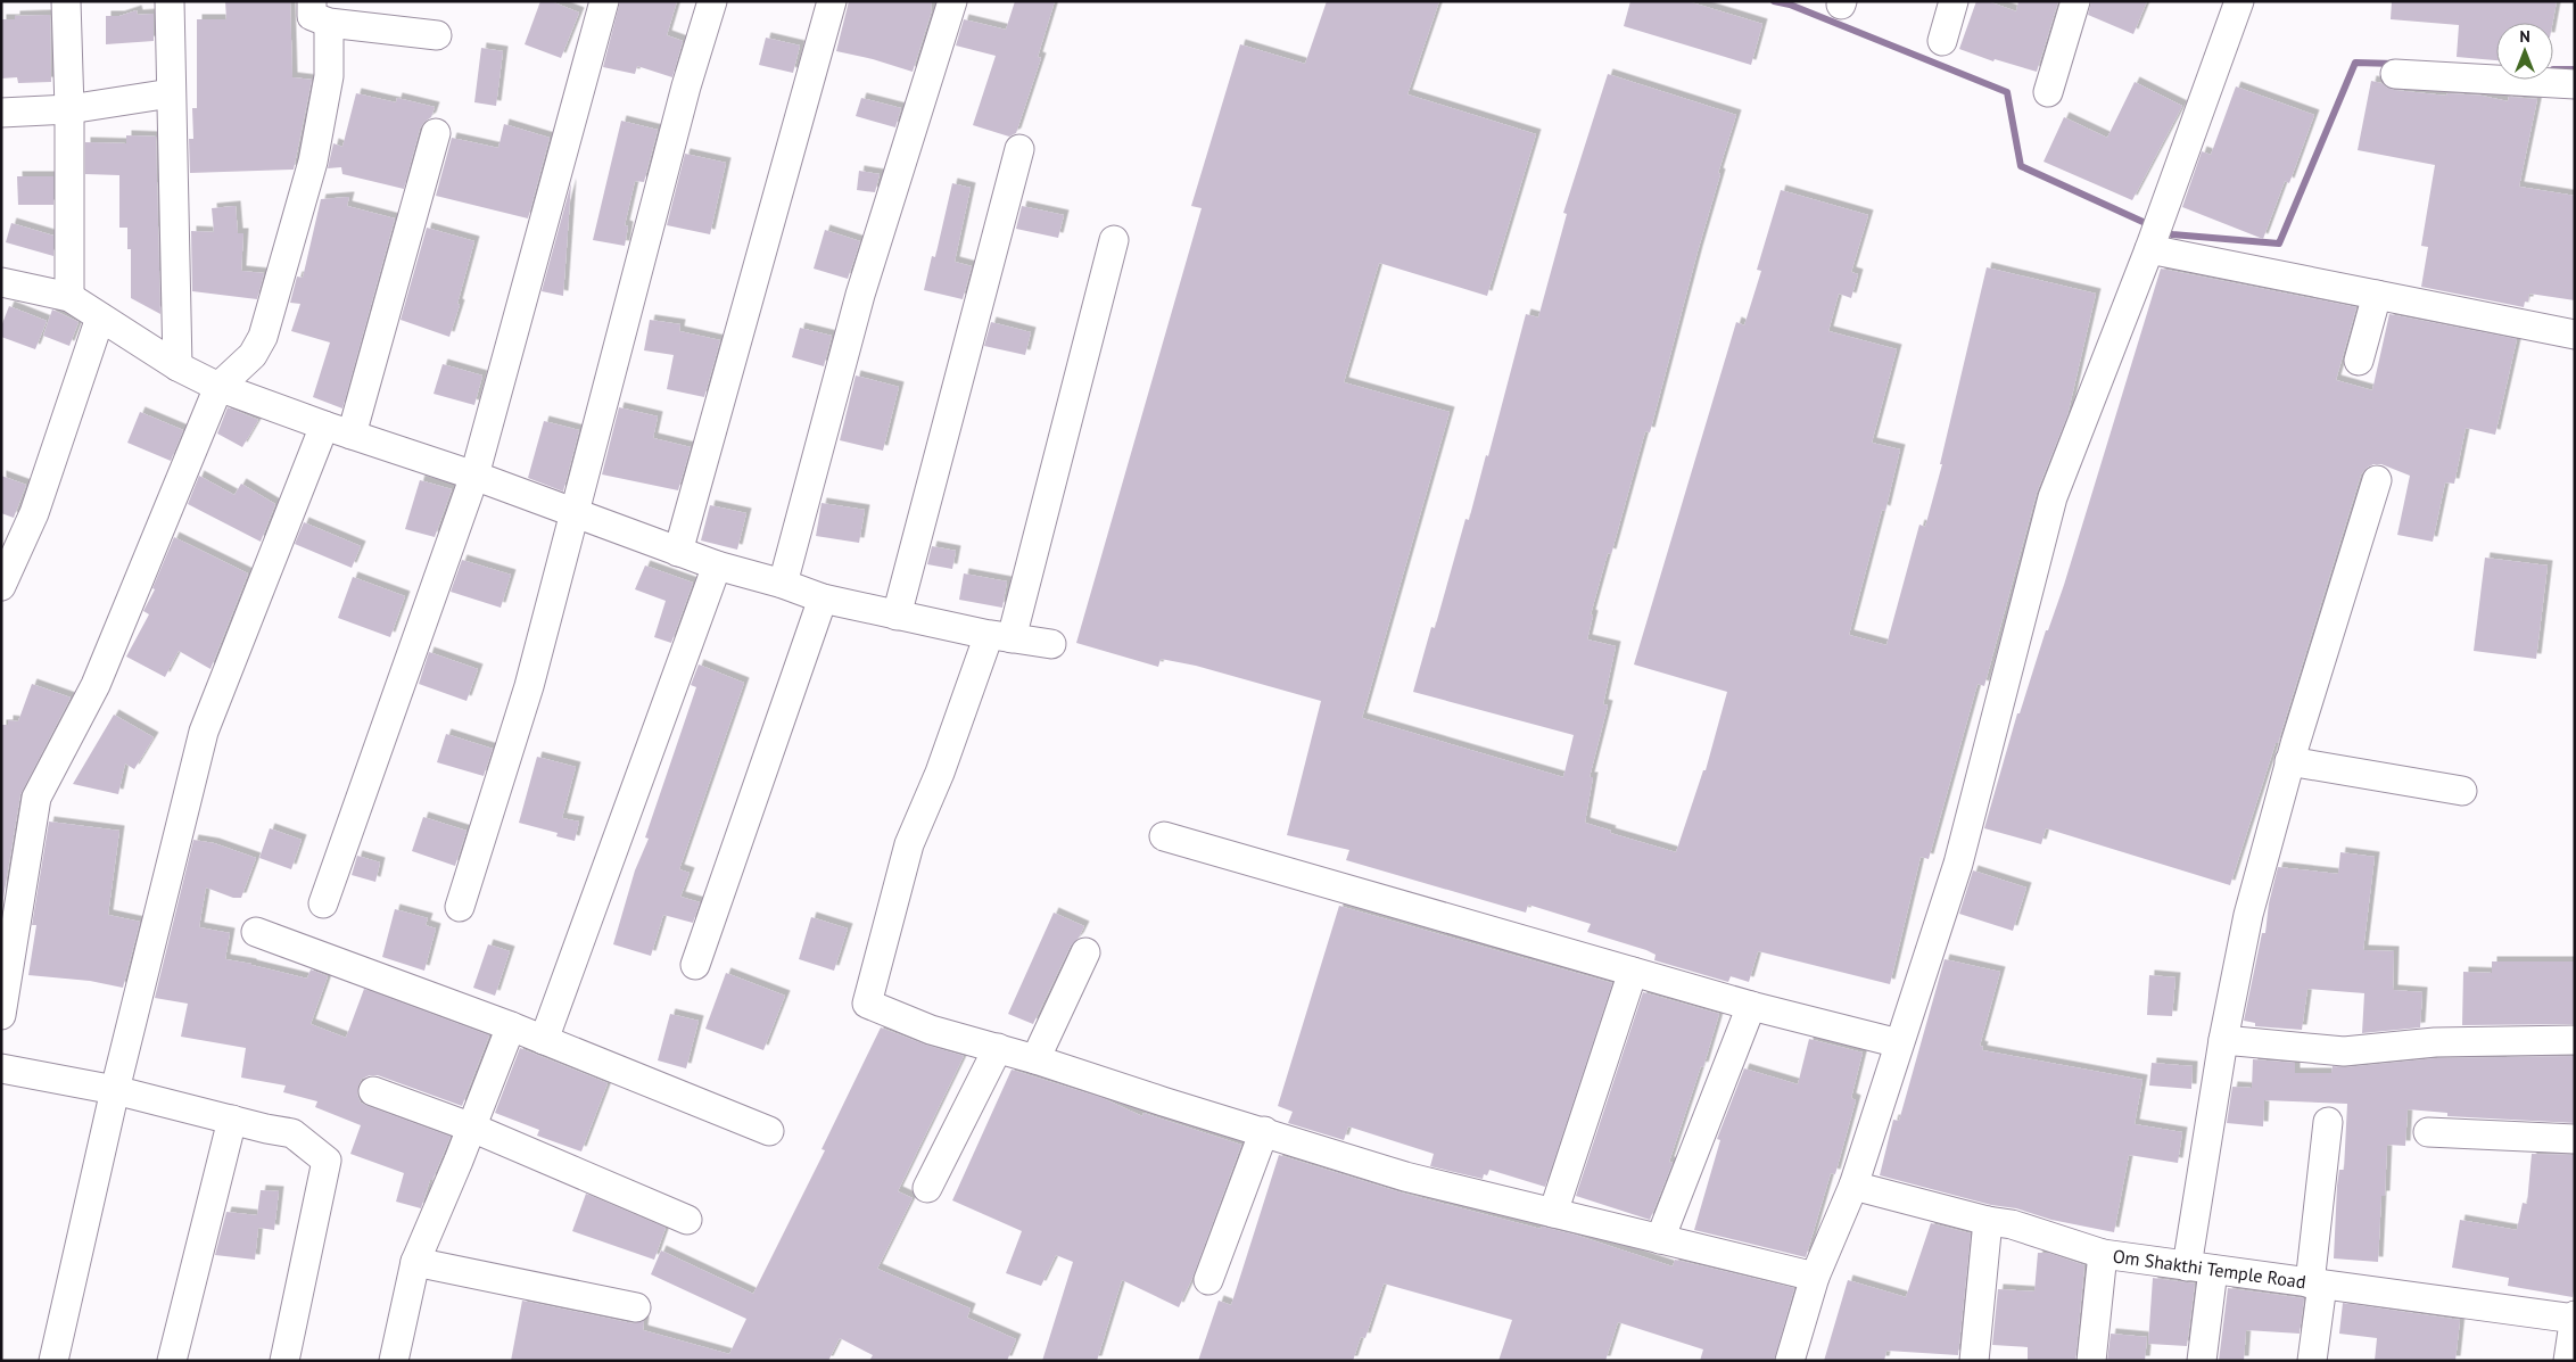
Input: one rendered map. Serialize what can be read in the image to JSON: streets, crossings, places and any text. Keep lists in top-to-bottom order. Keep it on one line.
{"streets":{"street":["Om Shakthi Temple Road"]},"north":"top"}
